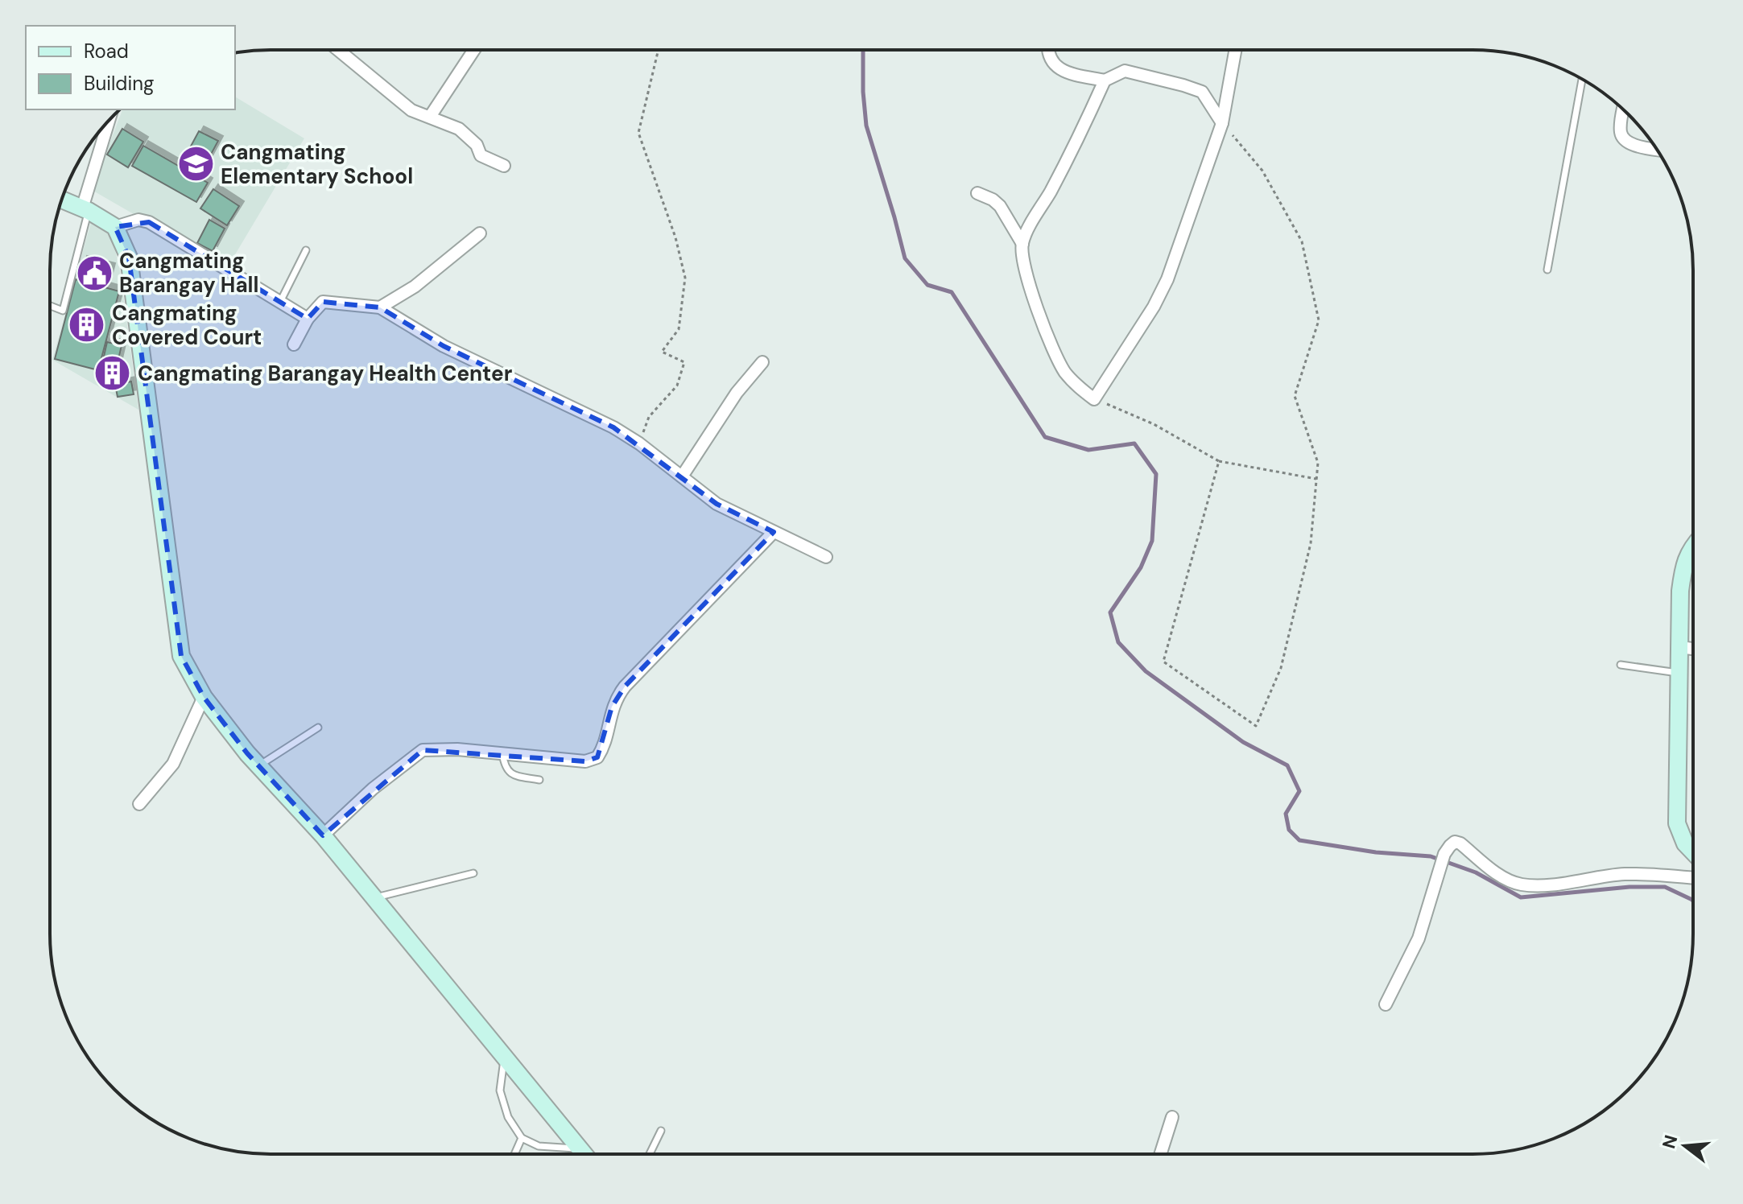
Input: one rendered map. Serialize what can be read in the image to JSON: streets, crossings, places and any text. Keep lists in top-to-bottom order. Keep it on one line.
{"places":{"school or university":["Cangmating Elementary School"],"public building":["Cangmating Barangay Hall"],"building":["Cangmating Covered Court","Cangmating Barangay Health Center"]},"legend":["Road","Building"],"north":"left"}
